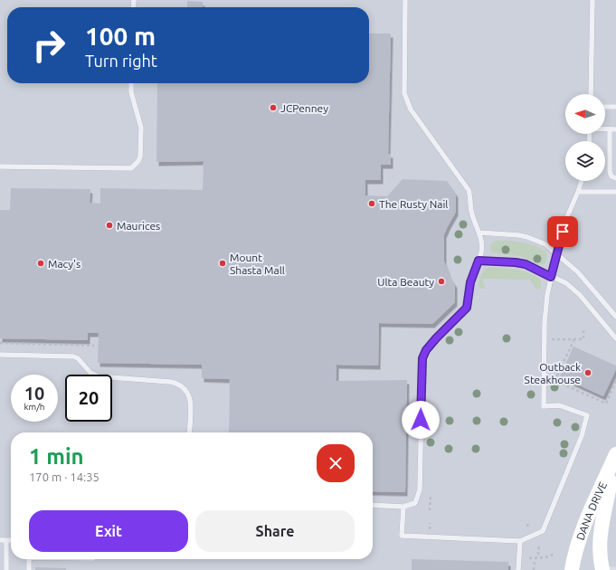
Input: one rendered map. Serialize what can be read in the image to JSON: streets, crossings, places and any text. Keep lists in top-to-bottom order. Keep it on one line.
{"streets":{"main road":["DANA DRIVE"]},"places":["JCPenney","The Rusty Nail","Maurices","Macy's","Mount Shasta Mall","Ulta Beauty","Outback Steakhouse"],"north":"left","page":{"turn":["100 m","Turn right"],"speed":"10 km/h","limit":"20","heading":["1 min","170 m · 14:35"],"buttons":["Exit","Share"]}}
